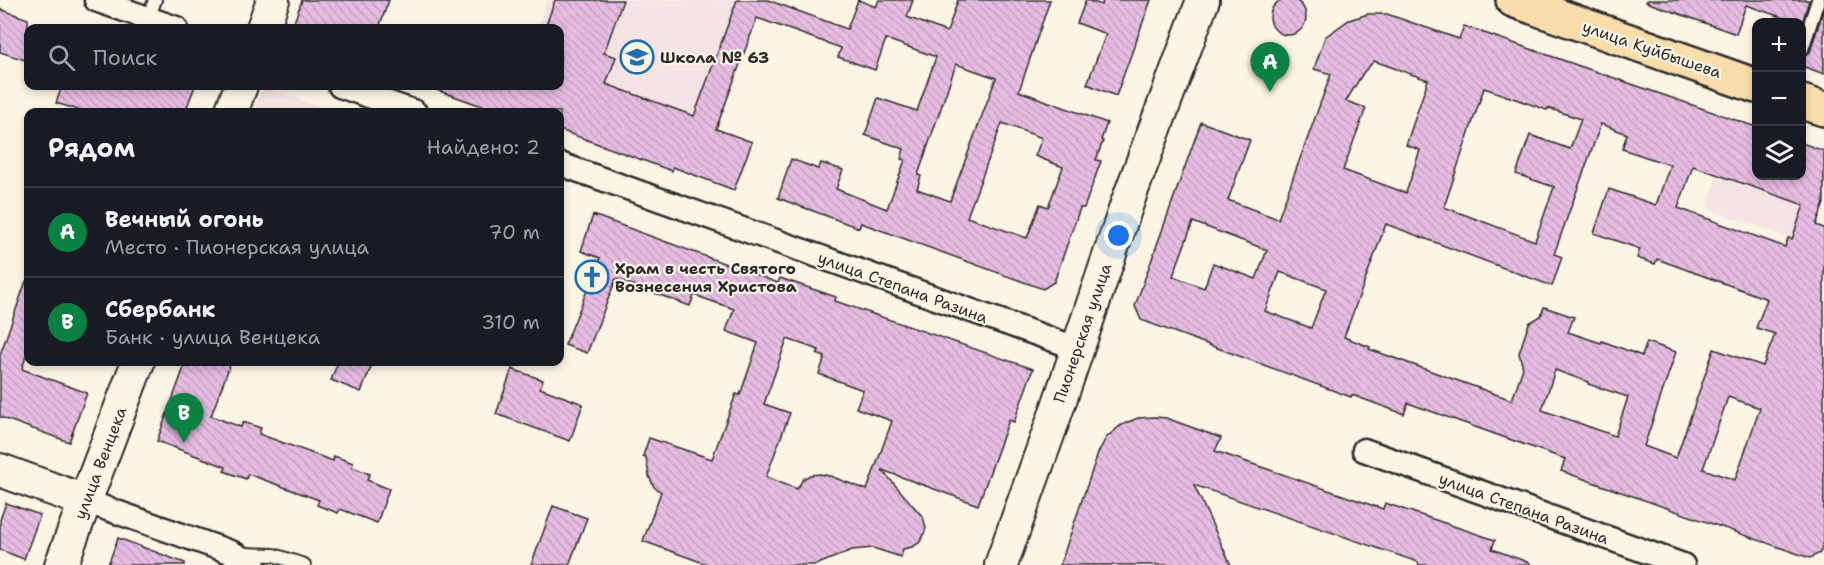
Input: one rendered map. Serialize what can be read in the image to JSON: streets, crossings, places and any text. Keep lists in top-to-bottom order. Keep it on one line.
{"streets":{"main road":["улица Куйбышева","Пионерская улица","улица Венцека"],"street":["улица Степана Разина"]},"crossings":[["улица Степана Разина","Пионерская улица"]],"places":{"school or university":["Школа № 63"],"church":["Храм в честь Святого Вознесения Христова"]},"page":{"map_buttons":["+","−"],"search":"Поиск","pins":["A","B"],"heading":["Рядом","Найдено: 2"],"list":[{"mark":"A","name":"Вечный огонь","note":"Место · Пионерская улица","value":"70 m"},{"mark":"B","name":"Сбербанк","note":"Банк · улица Венцека","value":"310 m"}]}}
